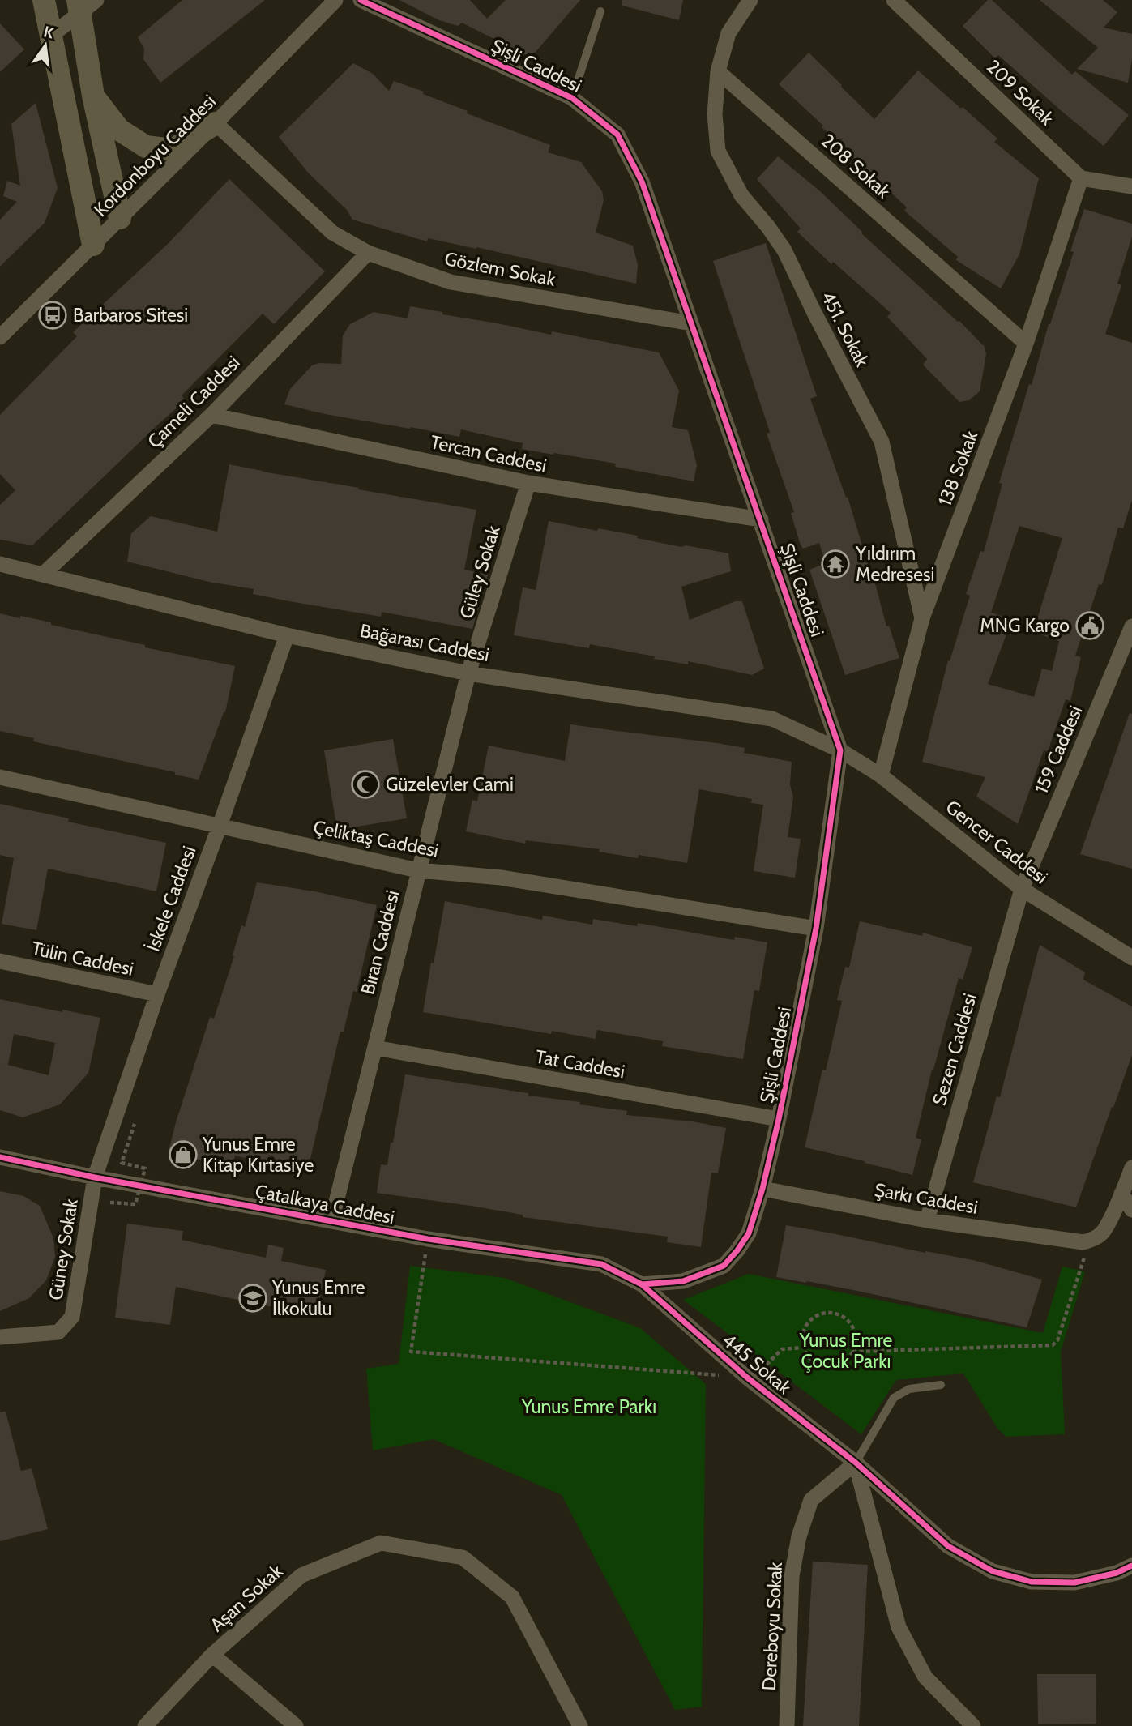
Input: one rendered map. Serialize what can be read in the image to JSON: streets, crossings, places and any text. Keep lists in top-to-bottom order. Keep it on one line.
{"streets":{"street":["Şişli Caddesi","209 Sokak","Kordonboyu Caddesi","208 Sokak","Gözlem Sokak","451. Sokak","Çameli Caddesi","Tercan Caddesi","138 Sokak","Güley Sokak","Bağarası Caddesi","159 Caddesi","Çeliktaş Caddesi","Gencer Caddesi","İskele Caddesi","Biran Caddesi","Tülin Caddesi","Sezen Caddesi","Tat Caddesi","Şarkı Caddesi","Çatalkaya Caddesi","Güney Sokak","445 Sokak","Aşan Sokak","Dereboyu Sokak"]},"crossings":[["Şişli Caddesi","Gözlem Sokak"],["Şişli Caddesi","Tercan Caddesi"],["Şişli Caddesi","Bağarası Caddesi"],["Şişli Caddesi","Çeliktaş Caddesi"],["Şişli Caddesi","Gencer Caddesi"],["Şişli Caddesi","Tat Caddesi"],["Şişli Caddesi","Şarkı Caddesi"],["Şişli Caddesi","Çatalkaya Caddesi"],["Şişli Caddesi","445 Sokak"],["209 Sokak","138 Sokak"],["Kordonboyu Caddesi","Gözlem Sokak"],["208 Sokak","451. Sokak"],["208 Sokak","138 Sokak"],["Gözlem Sokak","Çameli Caddesi"],["451. Sokak","138 Sokak"],["Çameli Caddesi","Tercan Caddesi"],["Çameli Caddesi","Bağarası Caddesi"],["Tercan Caddesi","Güley Sokak"],["138 Sokak","Gencer Caddesi"],["Güley Sokak","Bağarası Caddesi"],["Güley Sokak","Biran Caddesi"],["Bağarası Caddesi","Gencer Caddesi"],["Bağarası Caddesi","İskele Caddesi"],["Bağarası Caddesi","Biran Caddesi"],["159 Caddesi","Gencer Caddesi"],["159 Caddesi","Sezen Caddesi"],["Çeliktaş Caddesi","İskele Caddesi"],["Çeliktaş Caddesi","Biran Caddesi"],["Gencer Caddesi","Sezen Caddesi"],["İskele Caddesi","Tülin Caddesi"],["İskele Caddesi","Çatalkaya Caddesi"],["İskele Caddesi","Güney Sokak"],["Biran Caddesi","Tat Caddesi"],["Biran Caddesi","Çatalkaya Caddesi"],["Sezen Caddesi","Şarkı Caddesi"],["Çatalkaya Caddesi","Güney Sokak"],["Çatalkaya Caddesi","445 Sokak"],["445 Sokak","Dereboyu Sokak"]],"parks":["Yunus Emre Çocuk Parkı","Yunus Emre Parkı"],"places":{"bus stop":["Barbaros Sitesi"],"temple":["Yıldırım Medresesi"],"public building":["MNG Kargo"],"mosque":["Güzelevler Cami"],"shop":["Yunus Emre Kitap Kırtasiye"],"school or university":["Yunus Emre İlkokulu"]},"north":"top"}
